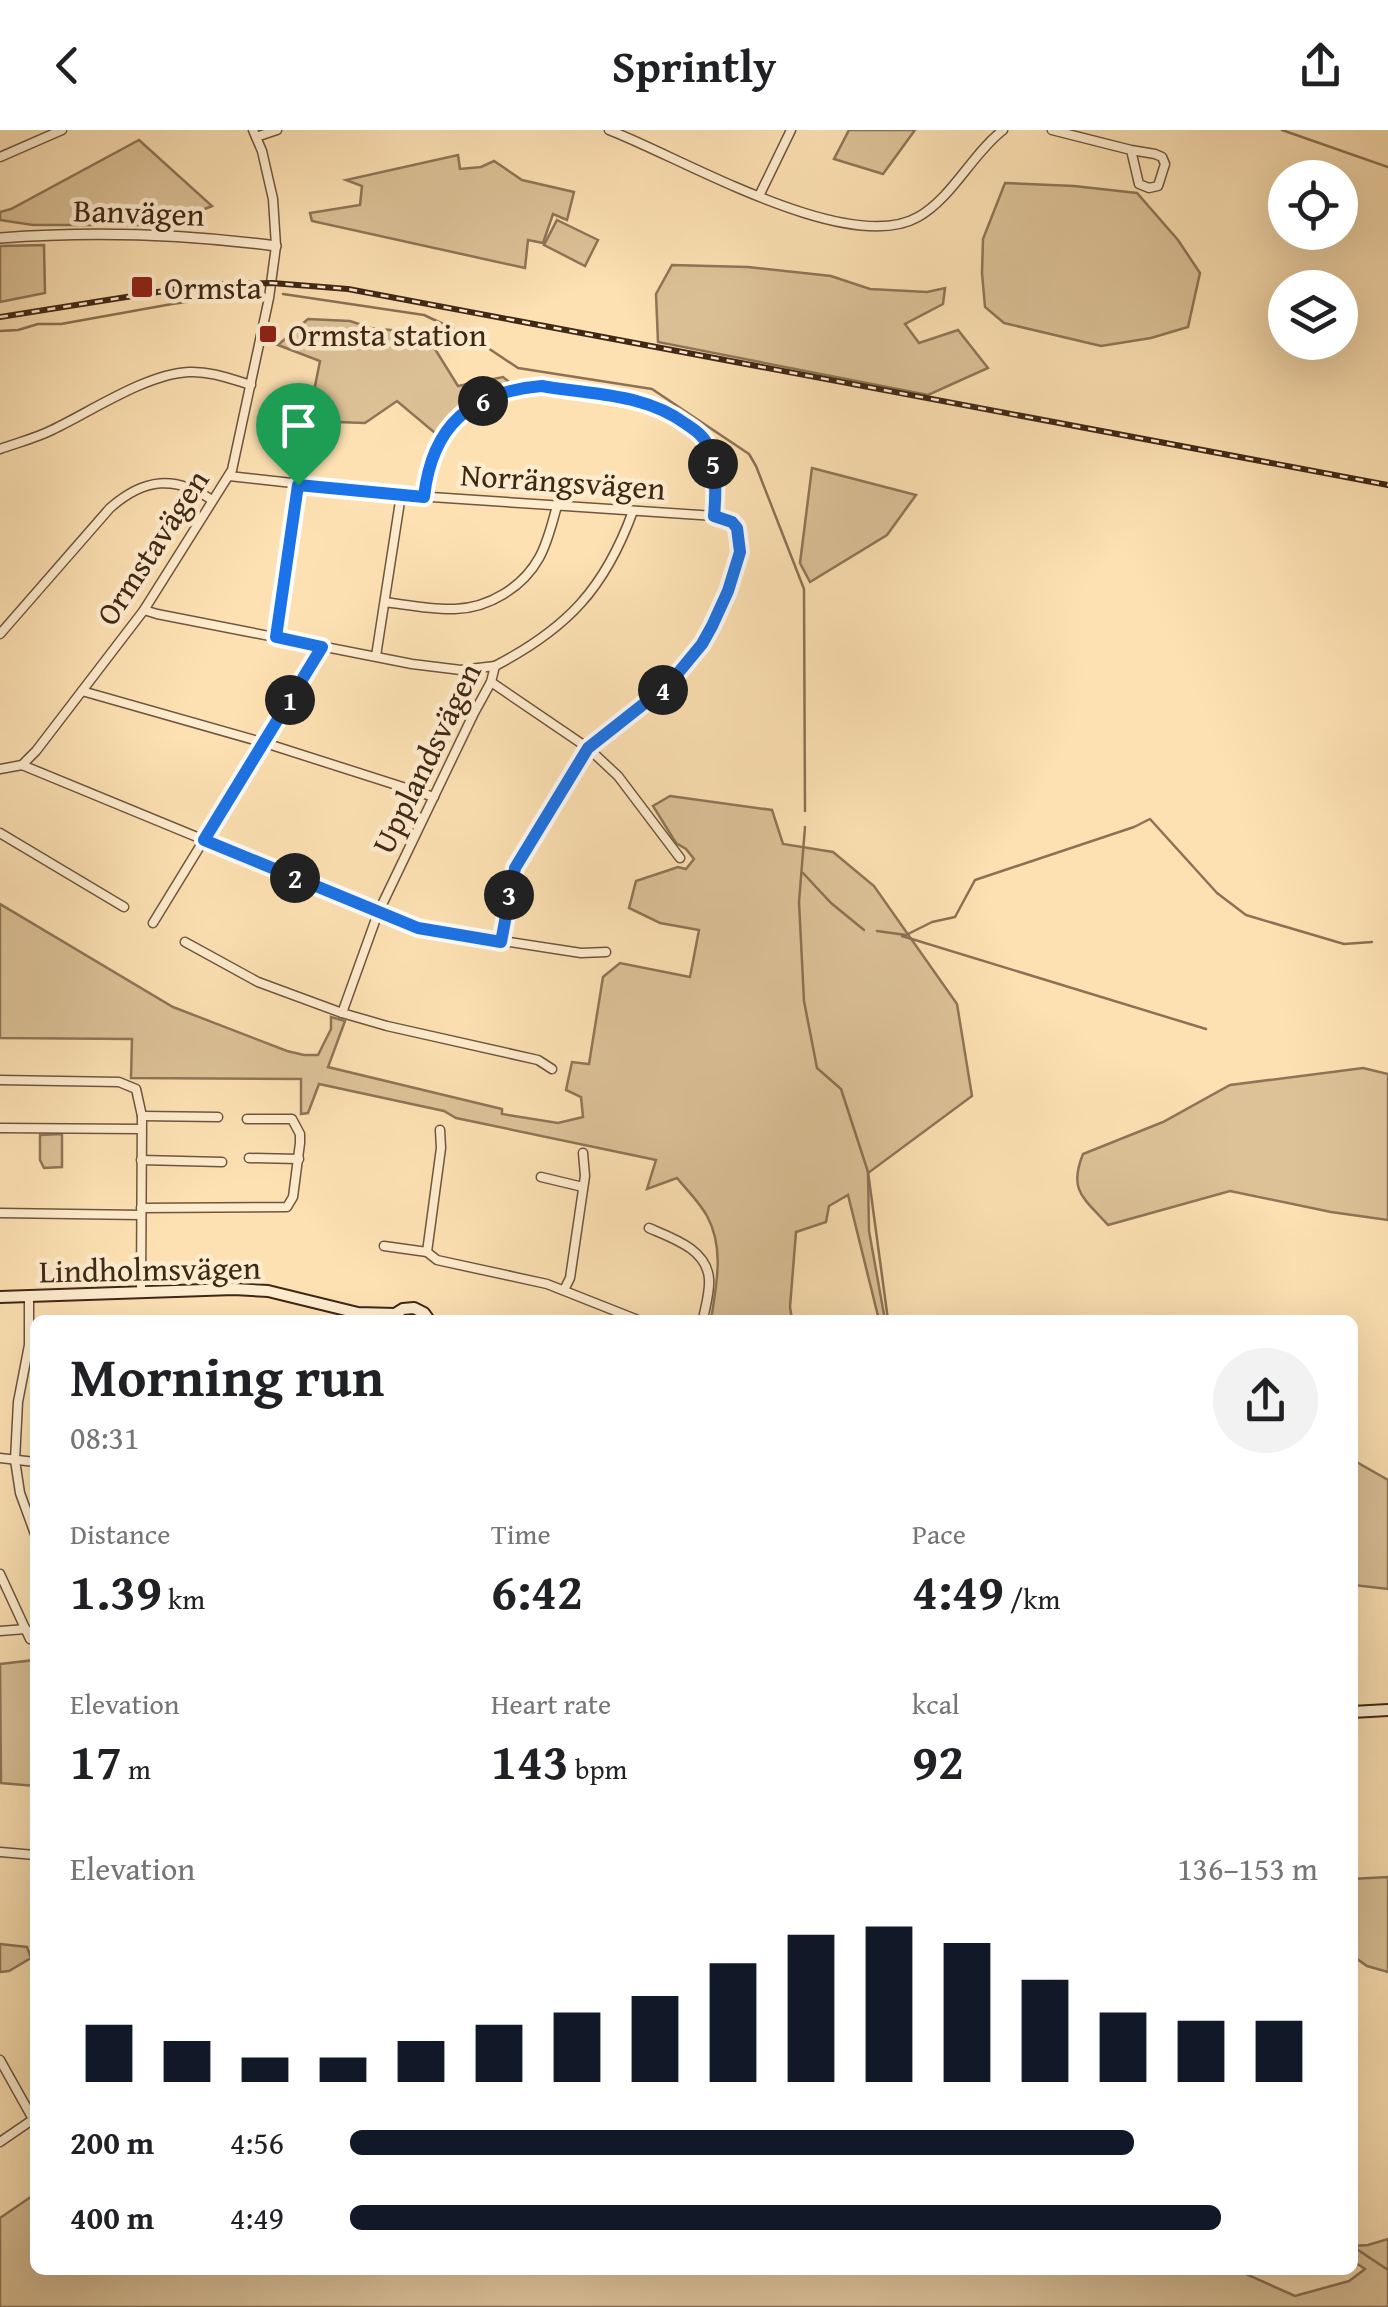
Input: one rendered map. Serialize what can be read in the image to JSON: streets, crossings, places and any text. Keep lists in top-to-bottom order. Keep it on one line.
{"streets":{"main road":["Lindholmsvägen"],"street":["Banvägen","Norrängsvägen","Ormstavägen","Upplandsvägen"]},"crossings":[["Banvägen","Ormstavägen"],["Norrängsvägen","Ormstavägen"],["Norrängsvägen","Upplandsvägen"]],"places":{"transit":["Ormsta","Ormsta station"]},"page":{"header":"Sprintly","pins":["6","5","4","1","2","3"],"heading":["Morning run","08:31"],"stats":[["Distance","1.39 km"],["Time","6:42"],["Pace","4:49 /km"],["Elevation","17 m"],["Heart rate","143 bpm"],["kcal","92"]],"chart":["Elevation","136–153 m"],"list":[{"name":"200 m","note":"4:56"},{"name":"400 m","note":"4:49"}]}}
